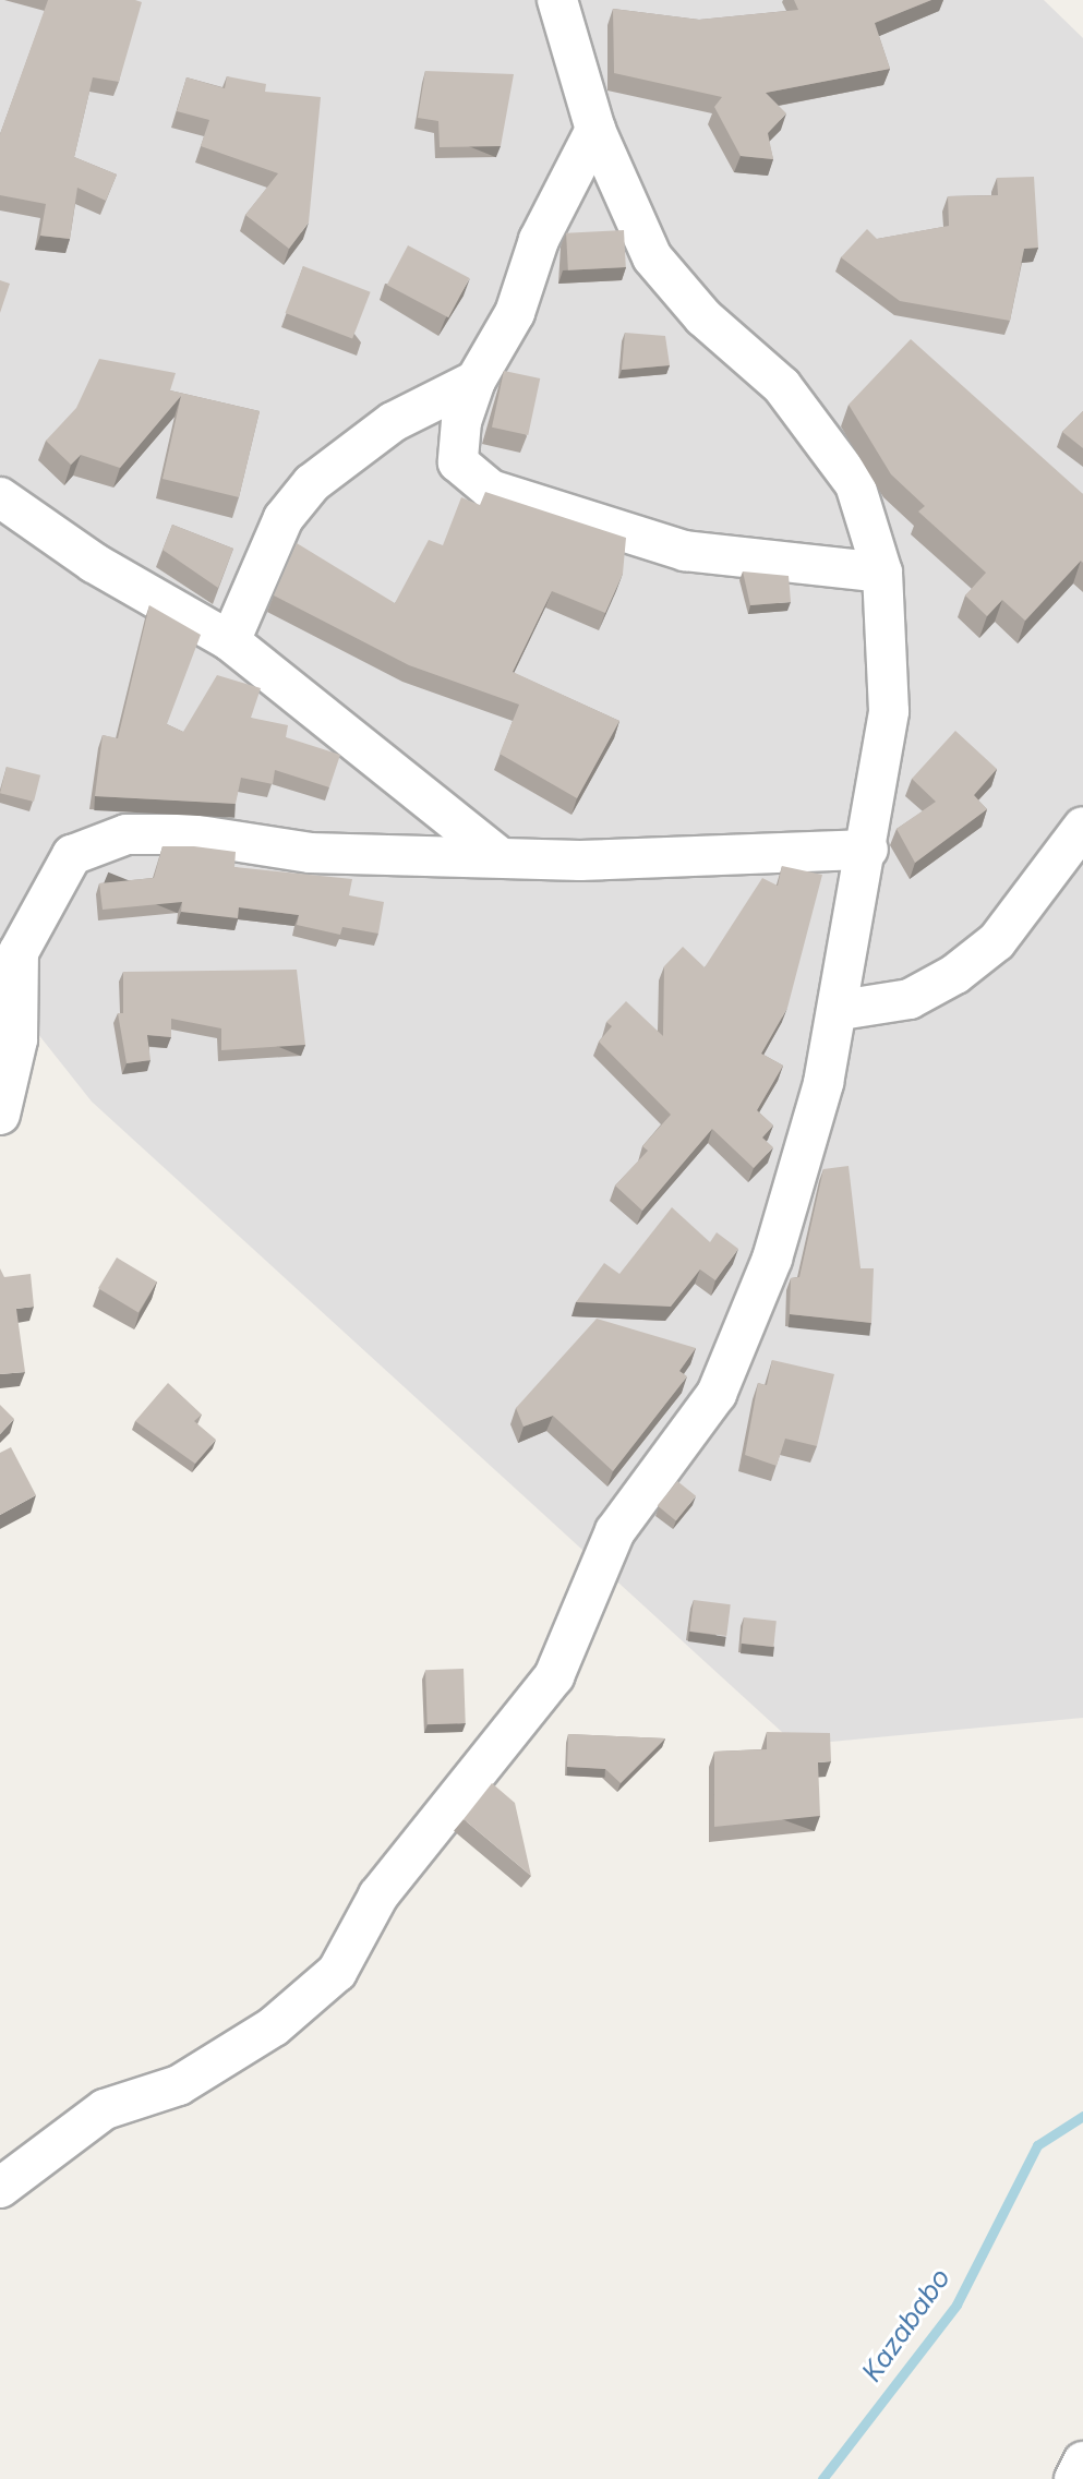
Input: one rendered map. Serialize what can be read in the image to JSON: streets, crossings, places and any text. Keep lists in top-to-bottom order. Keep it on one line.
{"water":["Kazababo"]}
